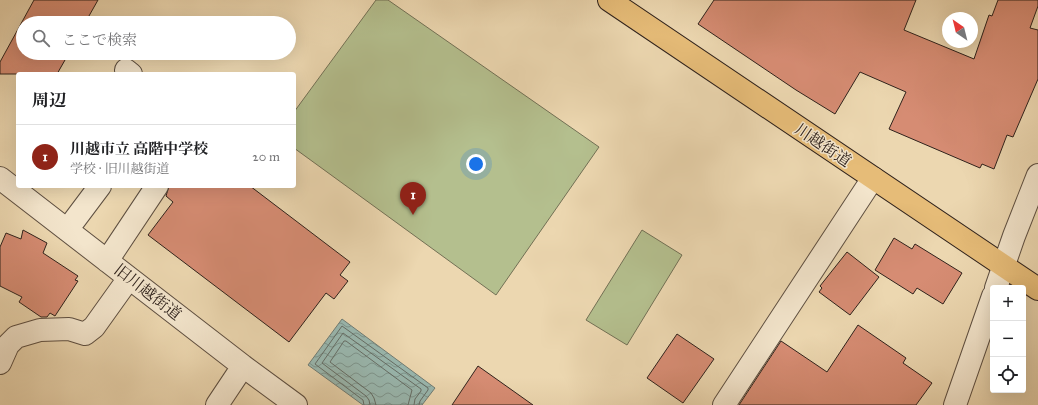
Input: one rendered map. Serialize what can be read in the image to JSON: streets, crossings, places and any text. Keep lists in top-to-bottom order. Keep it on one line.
{"streets":{"highway":["川越街道"],"street":["旧川越街道"]},"north":"top left","page":{"search":"ここで検索","heading":"周辺","list":[{"mark":"1","name":"川越市立 高階中学校","note":"学校 · 旧川越街道","value":"20 m"}],"pins":"1","map_buttons":["+","−"]}}
